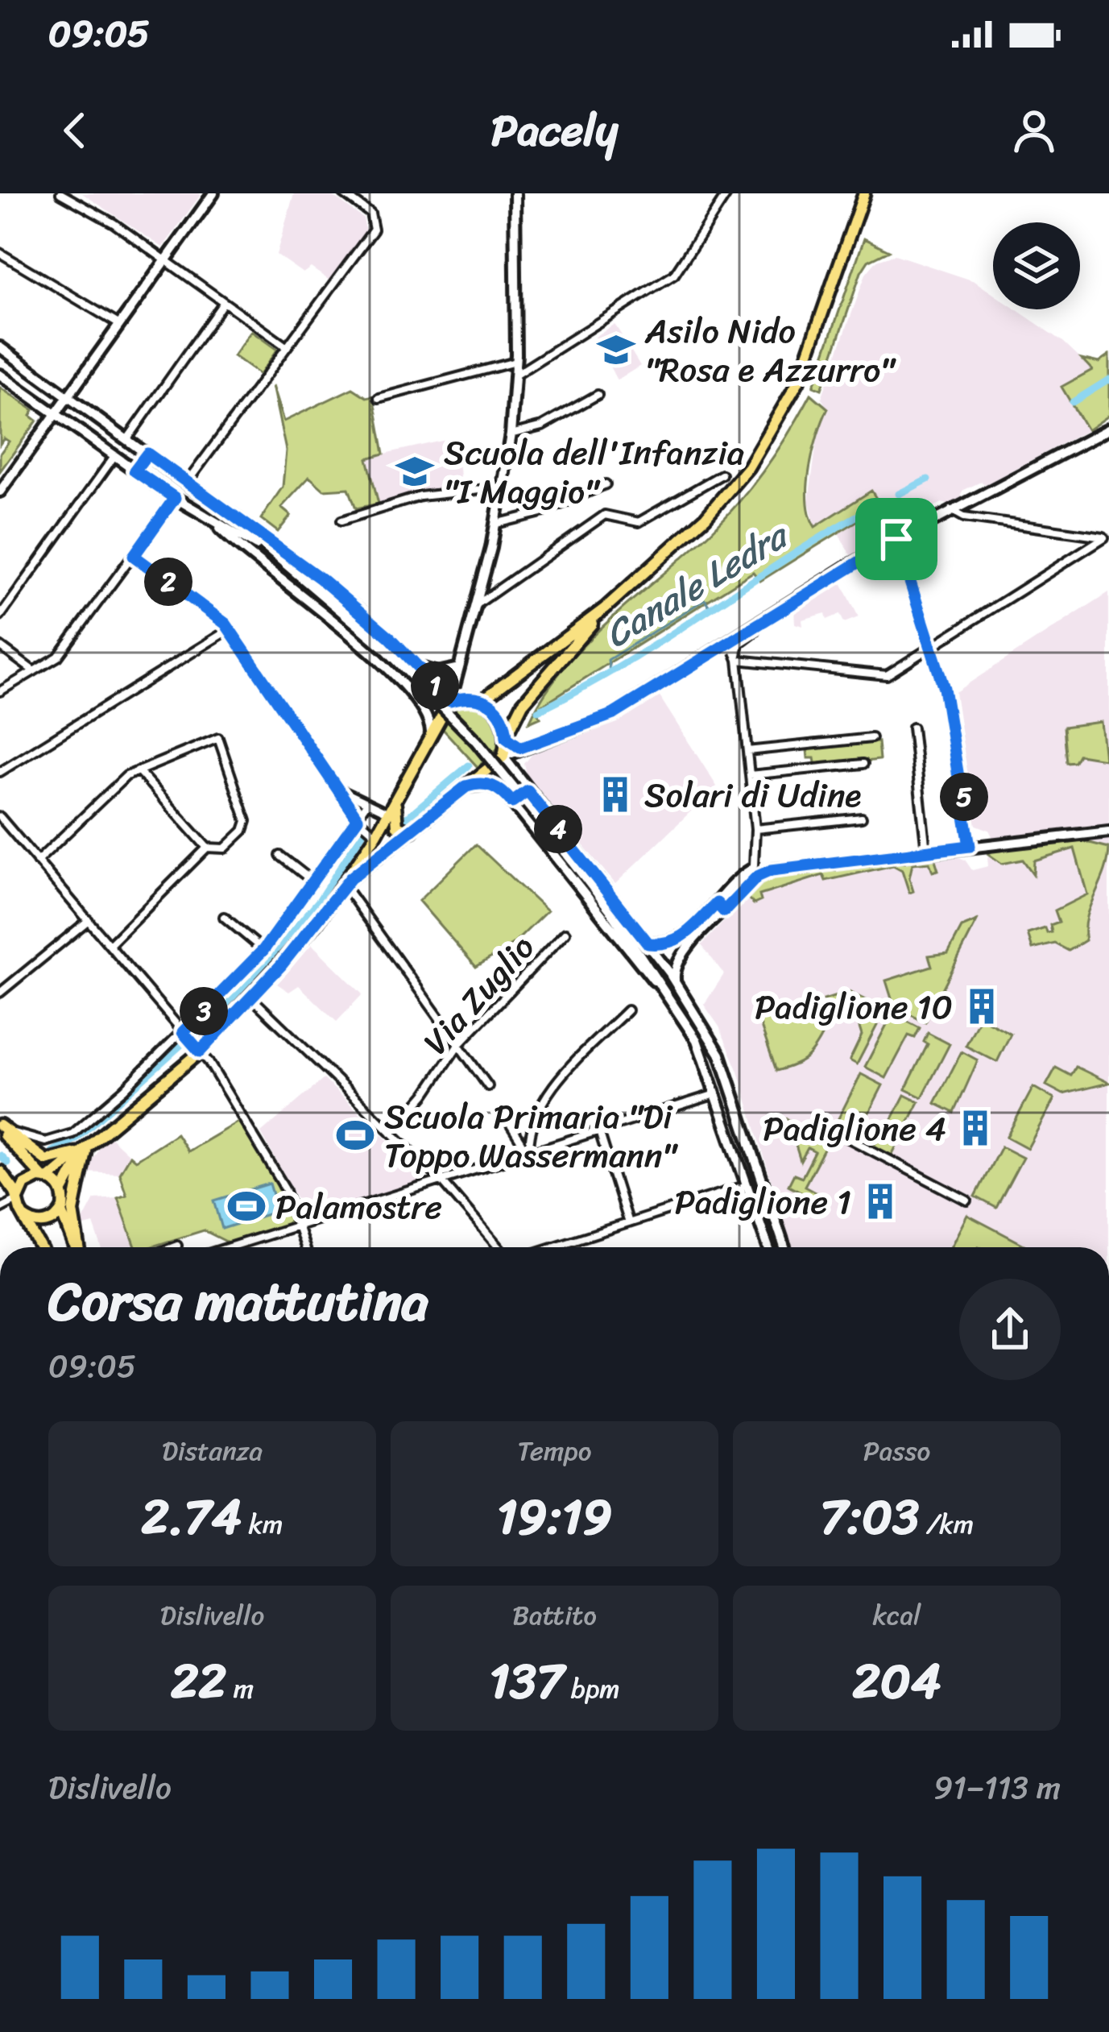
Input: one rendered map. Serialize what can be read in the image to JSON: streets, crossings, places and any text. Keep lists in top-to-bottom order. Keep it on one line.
{"streets":{"street":["Via Zuglio"]},"water":["Canale Ledra"],"places":{"school or university":["Asilo Nido \"Rosa e Azzurro\"","Scuola dell'Infanzia \"I Maggio\""],"building":["Solari di Udine","Padiglione 10","Padiglione 4","Padiglione 1"],"sports":["Scuola Primaria \"Di Toppo Wassermann\"","Palamostre"]},"page":{"status":"09:05","header":"Pacely","pins":["2","1","5","4","3"],"heading":["Corsa mattutina","09:05"],"stats":[["Distanza","2.74 km"],["Tempo","19:19"],["Passo","7:03 /km"],["Dislivello","22 m"],["Battito","137 bpm"],["kcal","204"]],"chart":["Dislivello","91–113 m"]}}
